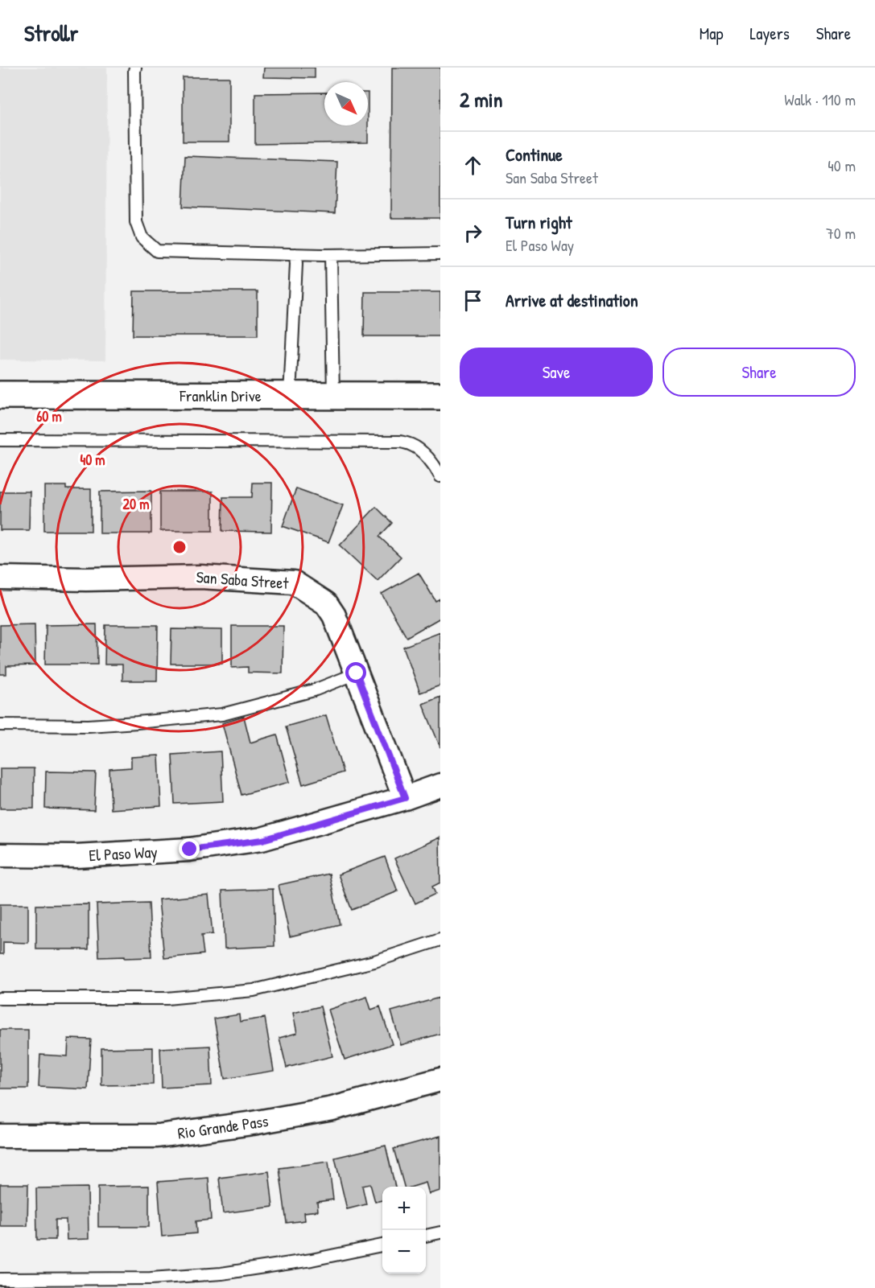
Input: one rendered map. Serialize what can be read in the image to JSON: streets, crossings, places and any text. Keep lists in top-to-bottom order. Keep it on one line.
{"streets":{"street":["Franklin Drive","San Saba Street","El Paso Way","Rio Grande Pass"]},"crossings":[["San Saba Street","El Paso Way"]],"north":"bottom right","page":{"header":"Strollr","nav":["Map","Layers","Share"],"heading":["2 min","Walk · 110 m"],"list":[["Continue","San Saba Street","40 m"],["Turn right","El Paso Way","70 m"],"Arrive at destination"],"buttons":["Save","Share"],"map_buttons":["+","−"]},"rings":["60 m","40 m","20 m"]}
